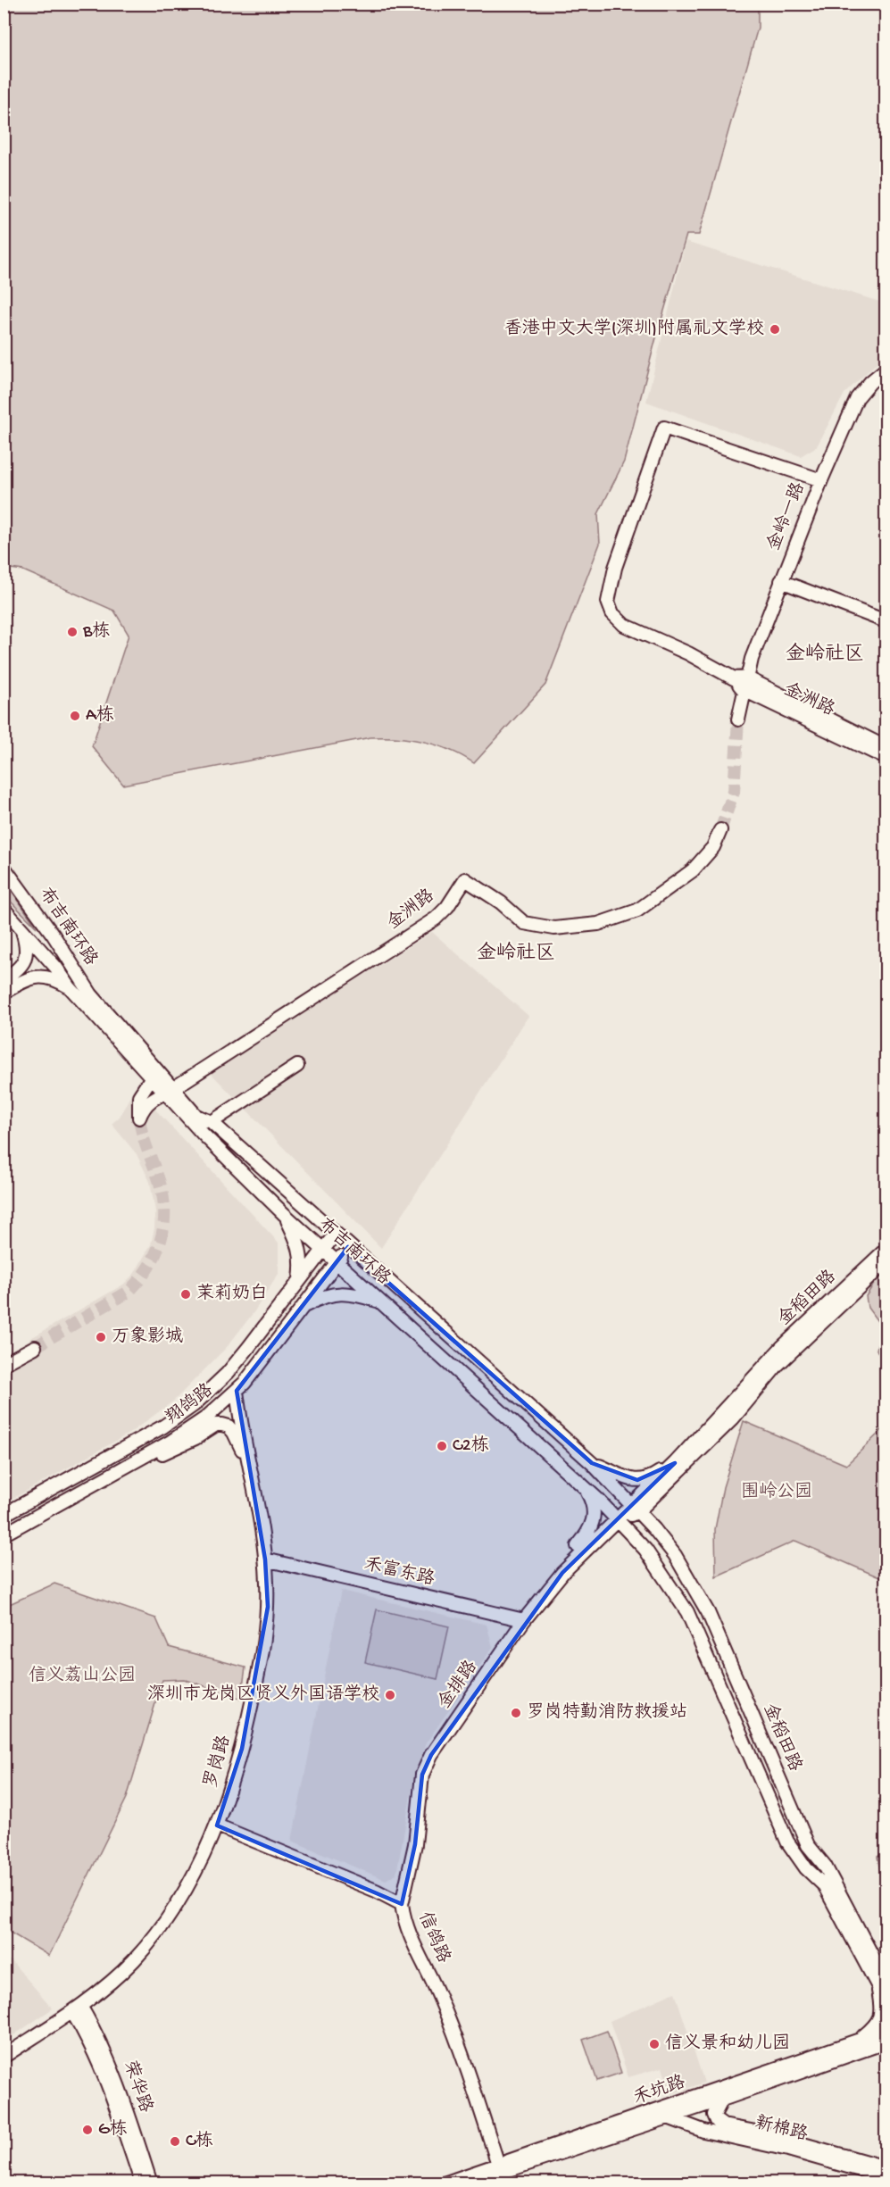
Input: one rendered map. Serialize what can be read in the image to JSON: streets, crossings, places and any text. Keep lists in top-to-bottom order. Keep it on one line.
{"streets":{"street":["金岭一路","金洲路","布吉南环路","金稻田路","翔鸽路","禾富东路","金排路","罗岗路","信鸽路","荣华路","禾坑路","新棉路"]},"crossings":[["金岭一路","金洲路"],["金洲路","布吉南环路"],["布吉南环路","金稻田路"],["布吉南环路","翔鸽路"],["布吉南环路","金排路"],["金稻田路","金排路"],["翔鸽路","罗岗路"],["禾富东路","金排路"],["禾富东路","罗岗路"],["金排路","信鸽路"],["罗岗路","信鸽路"],["罗岗路","荣华路"],["信鸽路","禾坑路"],["禾坑路","新棉路"]],"districts":["金岭社区","金岭社区"],"parks":["围岭公园","信义荔山公园"],"places":["香港中文大学(深圳)附属礼文学校","B栋","A栋","茉莉奶白","万象影城","C2栋","深圳市龙岗区贤义外国语学校","罗岗特勤消防救援站","信义景和幼儿园","G栋","C栋"]}
